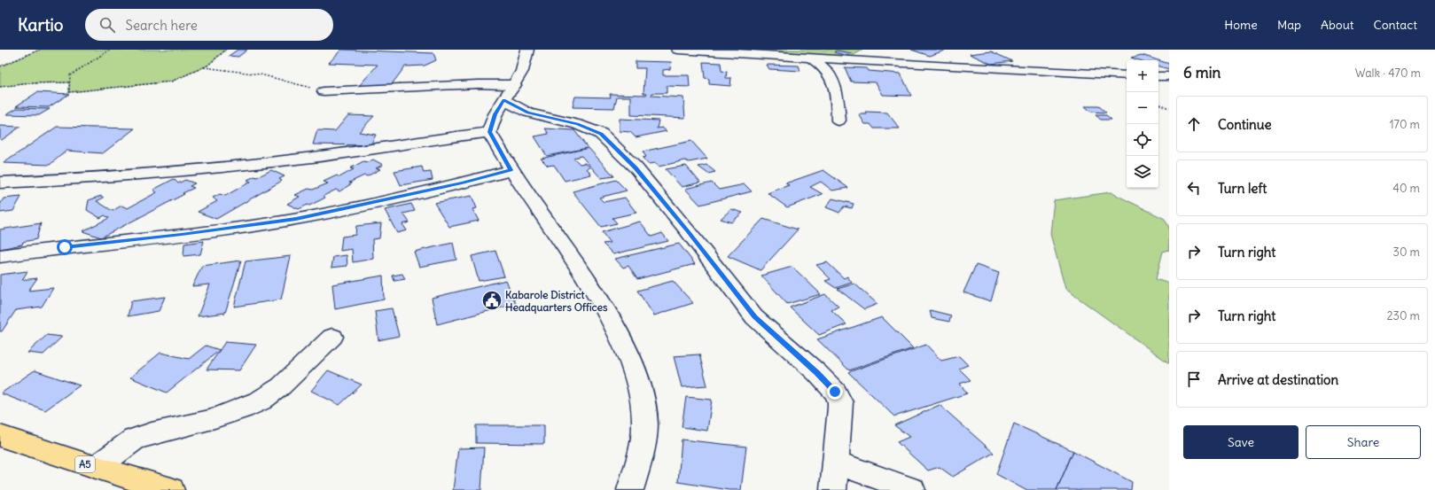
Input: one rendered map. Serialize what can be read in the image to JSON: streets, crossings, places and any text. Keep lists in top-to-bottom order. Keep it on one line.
{"streets":{"highway":["A5"]},"places":{"public building":["Kabarole District Headquarters Offices"]},"page":{"header":"Kartio","search":"Search here","nav":["Home","Map","About","Contact"],"heading":["6 min","Walk · 470 m"],"map_buttons":["+","−"],"list":[["Continue","170 m"],["Turn left","40 m"],["Turn right","30 m"],["Turn right","230 m"],"Arrive at destination"],"buttons":["Save","Share"]}}
